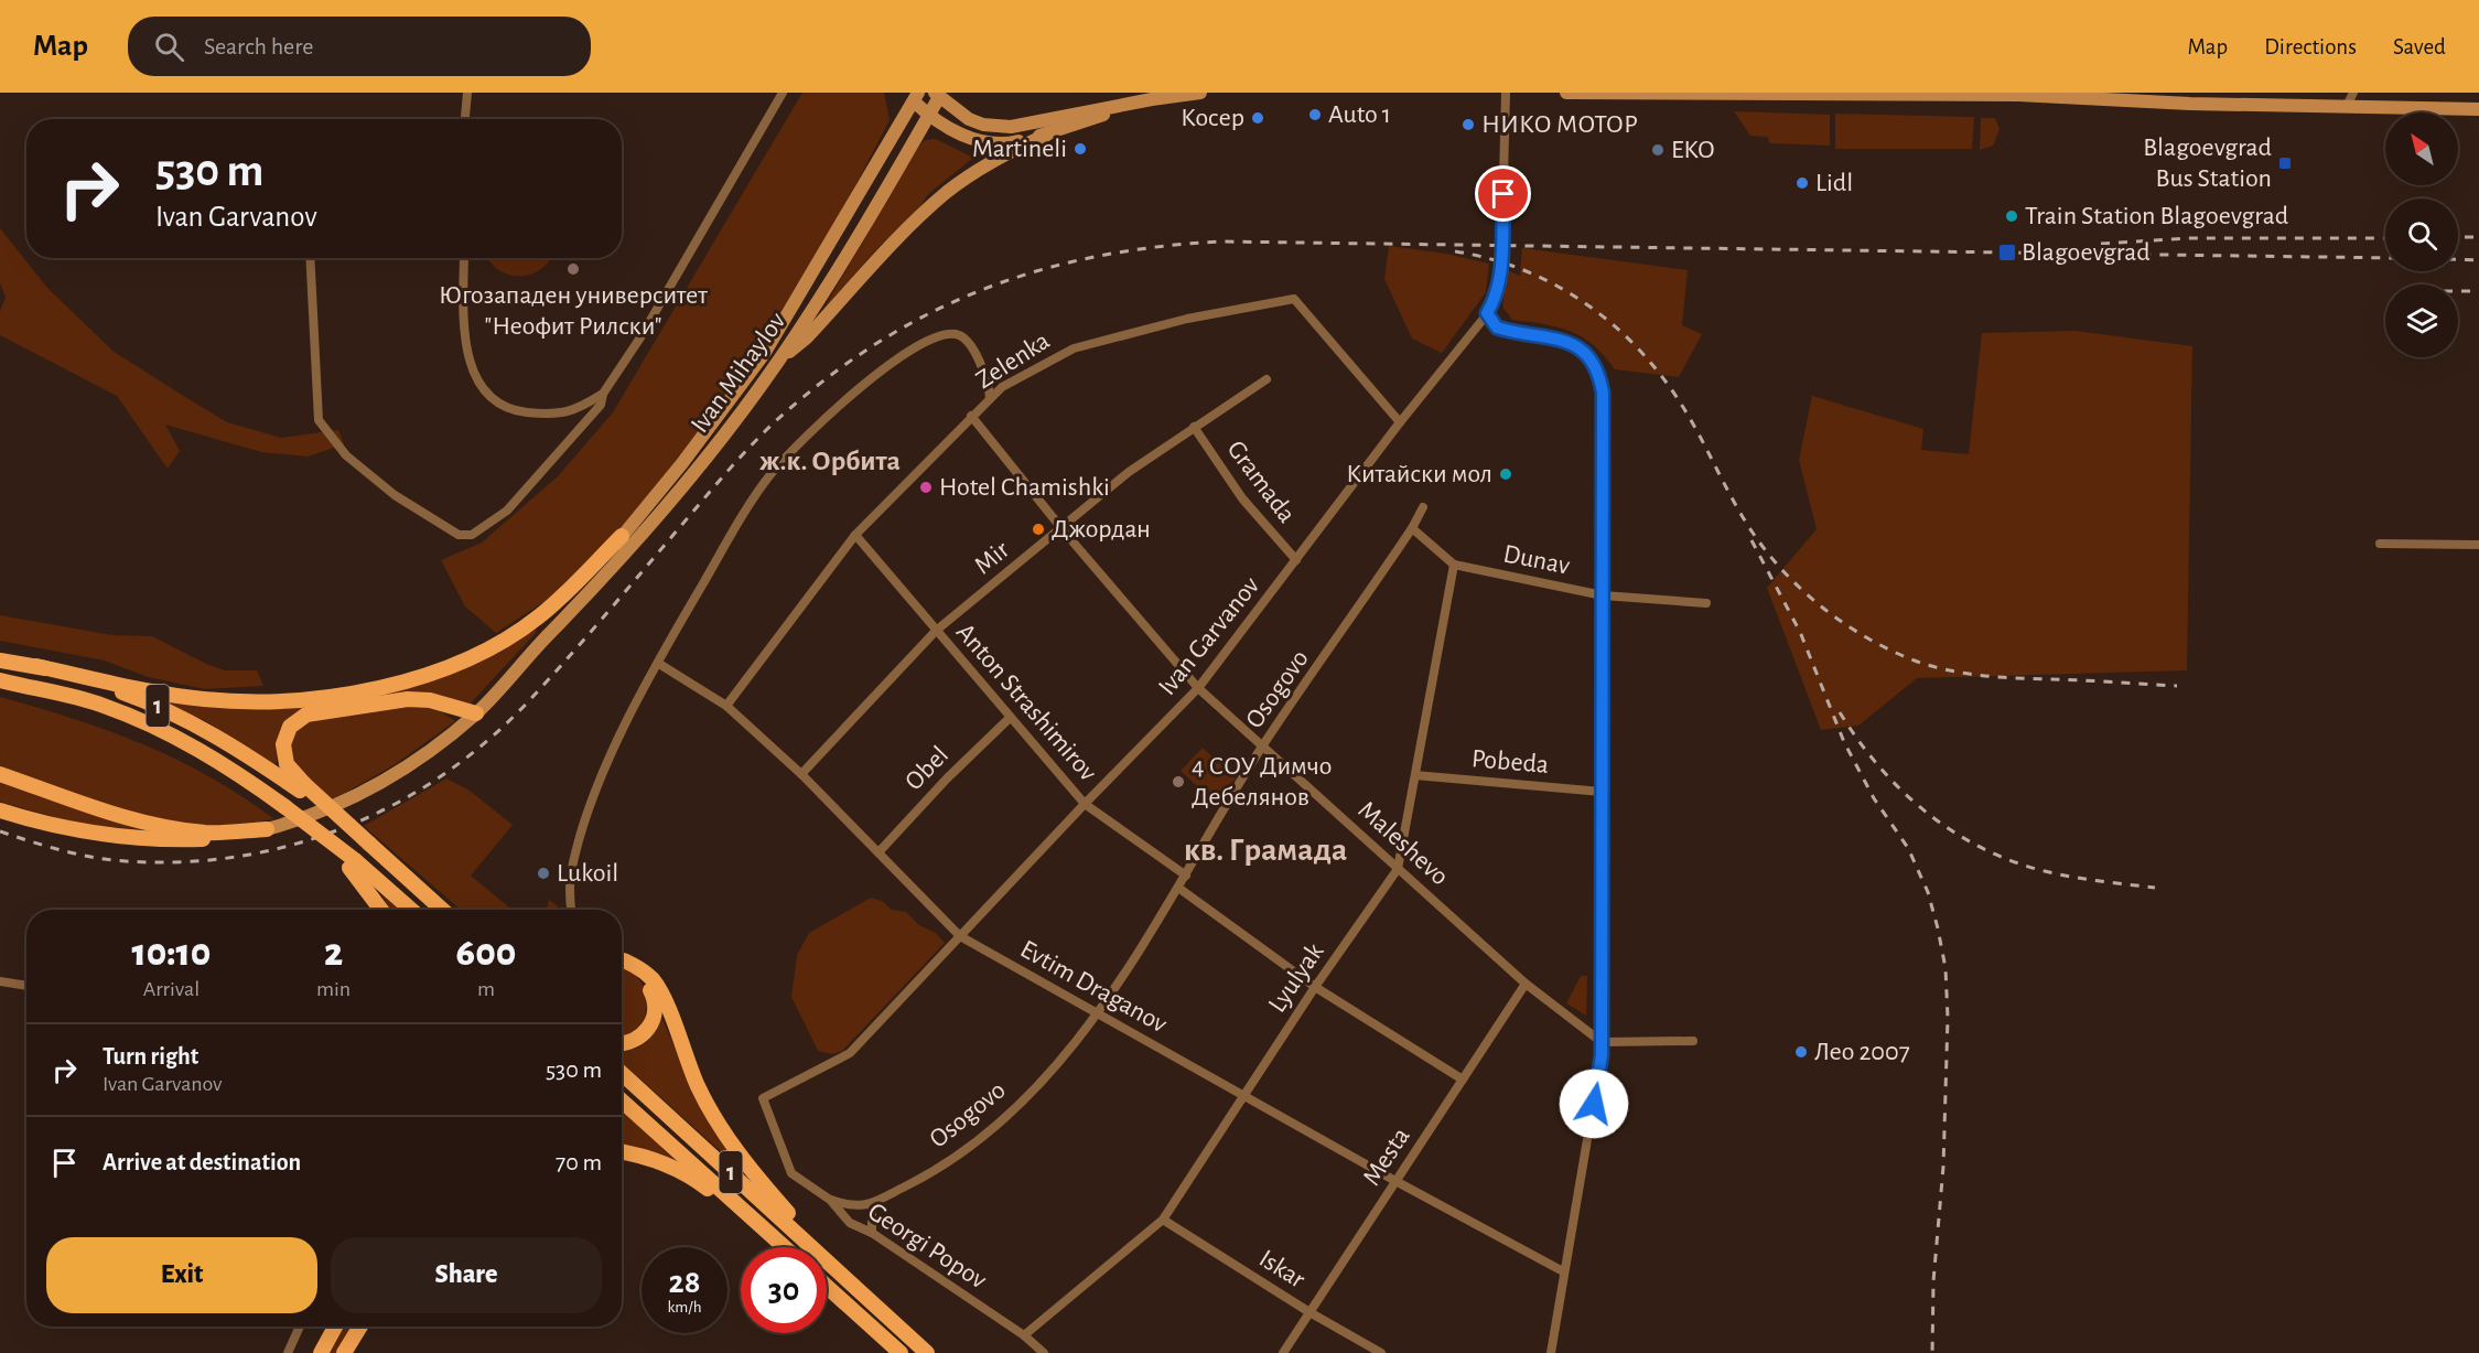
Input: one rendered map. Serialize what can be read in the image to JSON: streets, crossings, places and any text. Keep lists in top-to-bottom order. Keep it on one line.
{"streets":{"main road":["Ivan Mihaylov","1"],"street":["Zelenka","Gramada","Mir","Dunav","Ivan Garvanov","Osogovo","Anton Strashimirov","Pobeda","Obel","Maleshevo","Lyulyak","Evtim Draganov","Mesta","Georgi Popov","Iskar"]},"crossings":[["Zelenka","Ivan Garvanov"],["Zelenka","Anton Strashimirov"],["Zelenka","Maleshevo"],["Zelenka","Evtim Draganov"],["Gramada","Mir"],["Gramada","Ivan Garvanov"],["Mir","Anton Strashimirov"],["Mir","Maleshevo"],["Mir","Evtim Draganov"],["Dunav","Osogovo"],["Dunav","Lyulyak"],["Ivan Garvanov","Anton Strashimirov"],["Ivan Garvanov","Maleshevo"],["Ivan Garvanov","Evtim Draganov"],["Ivan Garvanov","Georgi Popov"],["Osogovo","Anton Strashimirov"],["Osogovo","Maleshevo"],["Osogovo","Evtim Draganov"],["Anton Strashimirov","Obel"],["Pobeda","Lyulyak"],["Obel","Evtim Draganov"],["Maleshevo","Lyulyak"],["Maleshevo","Mesta"],["Lyulyak","Evtim Draganov"],["Lyulyak","Georgi Popov"],["Lyulyak","Iskar"],["Evtim Draganov","Mesta"],["Mesta","Iskar"]],"districts":["ж.к. Орбита","кв. Грамада"],"places":{"other":["Auto 1","Косер","НИКО МОТОР","Martineli","EKO","Lidl","Train Station Blagoevgrad","Югозападен университет \"Неофит Рилски\"","Китайски мол","Hotel Chamishki","Джордан","4 СОУ Димчо Дебелянов","Lukoil","Лео 2007"],"transit":["Blagoevgrad Bus Station","Blagoevgrad"]},"north":"top left","page":{"header":"Map","search":"Search here","nav":["Map","Directions","Saved"],"turn":["530 m","Ivan Garvanov"],"eta":["10:10","Arrival","2","min","600","m"],"list":[{"name":"Turn right","note":"Ivan Garvanov","value":"530 m"},{"name":"Arrive at destination","value":"70 m"}],"buttons":["Exit","Share"],"speed":"28 km/h","limit":"30"}}
